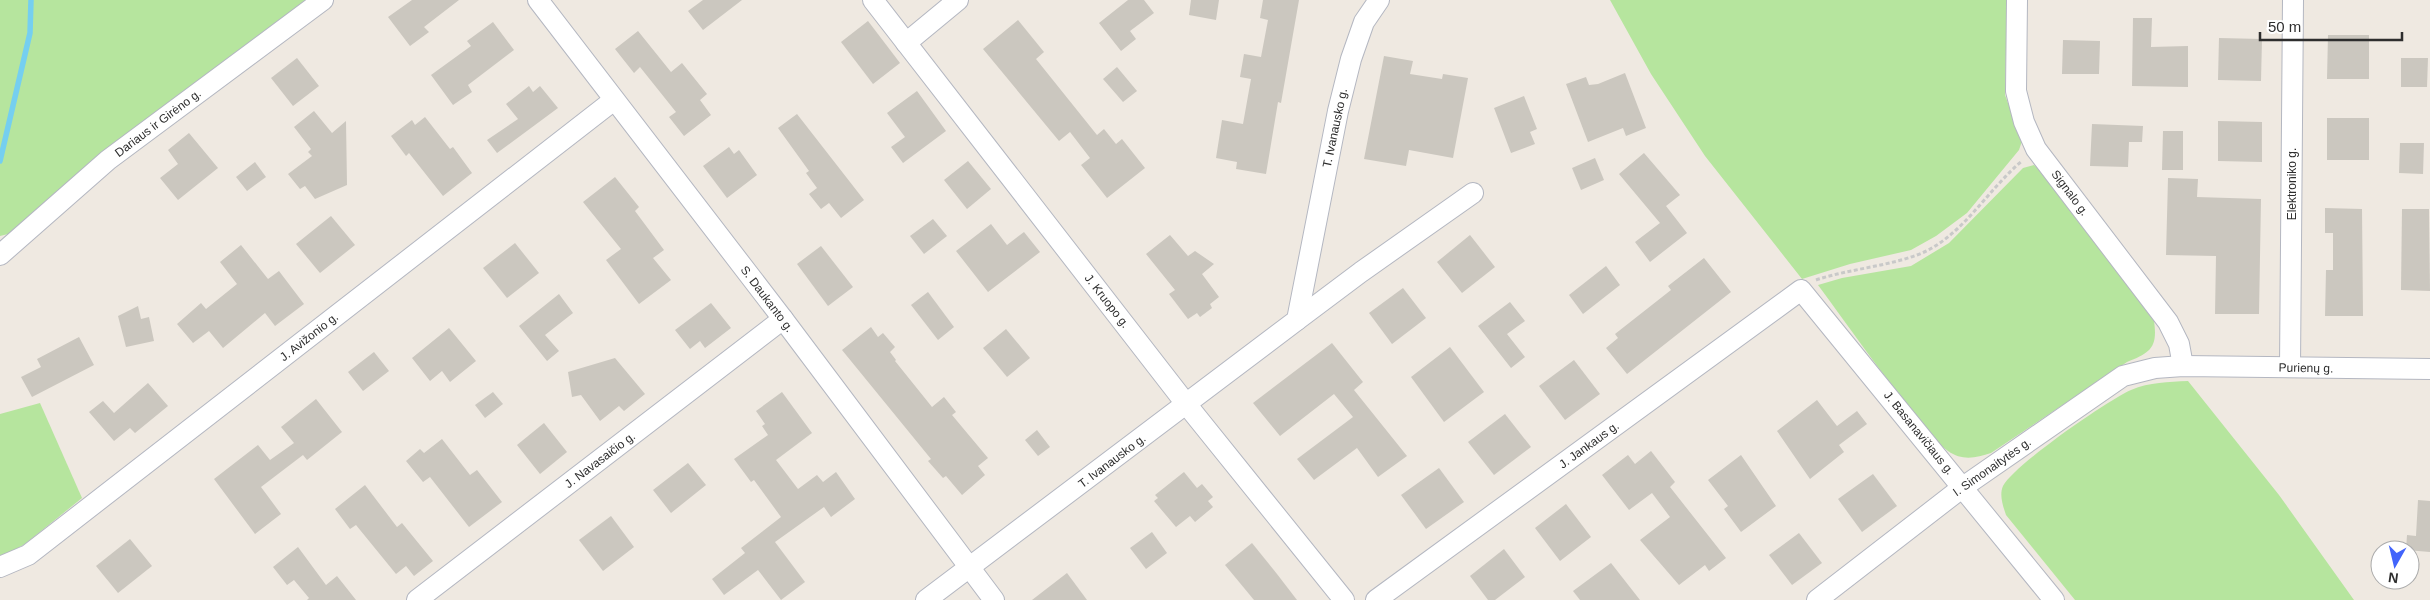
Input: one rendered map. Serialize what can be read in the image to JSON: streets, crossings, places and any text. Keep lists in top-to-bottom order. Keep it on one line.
{"streets":{"street":["Dariaus ir Girėno g.","T. Ivanausko g.","Elektroniko g.","Signalo g.","S. Daukanto g.","J. Kruopo g.","J. Avižonio g.","Purienų g.","J. Basanavičiaus g.","J. Jankaus g.","J. Navasaičio g.","I. Simonaitytės g."]},"crossings":[["T. Ivanausko g.","S. Daukanto g."],["T. Ivanausko g.","J. Kruopo g."],["Elektroniko g.","Purienų g."],["Signalo g.","Purienų g."],["Signalo g.","I. Simonaitytės g."],["S. Daukanto g.","J. Avižonio g."],["S. Daukanto g.","J. Navasaičio g."],["Purienų g.","I. Simonaitytės g."],["J. Basanavičiaus g.","J. Jankaus g."],["J. Basanavičiaus g.","I. Simonaitytės g."]],"scale_bar":"50 m","north":"bottom"}
